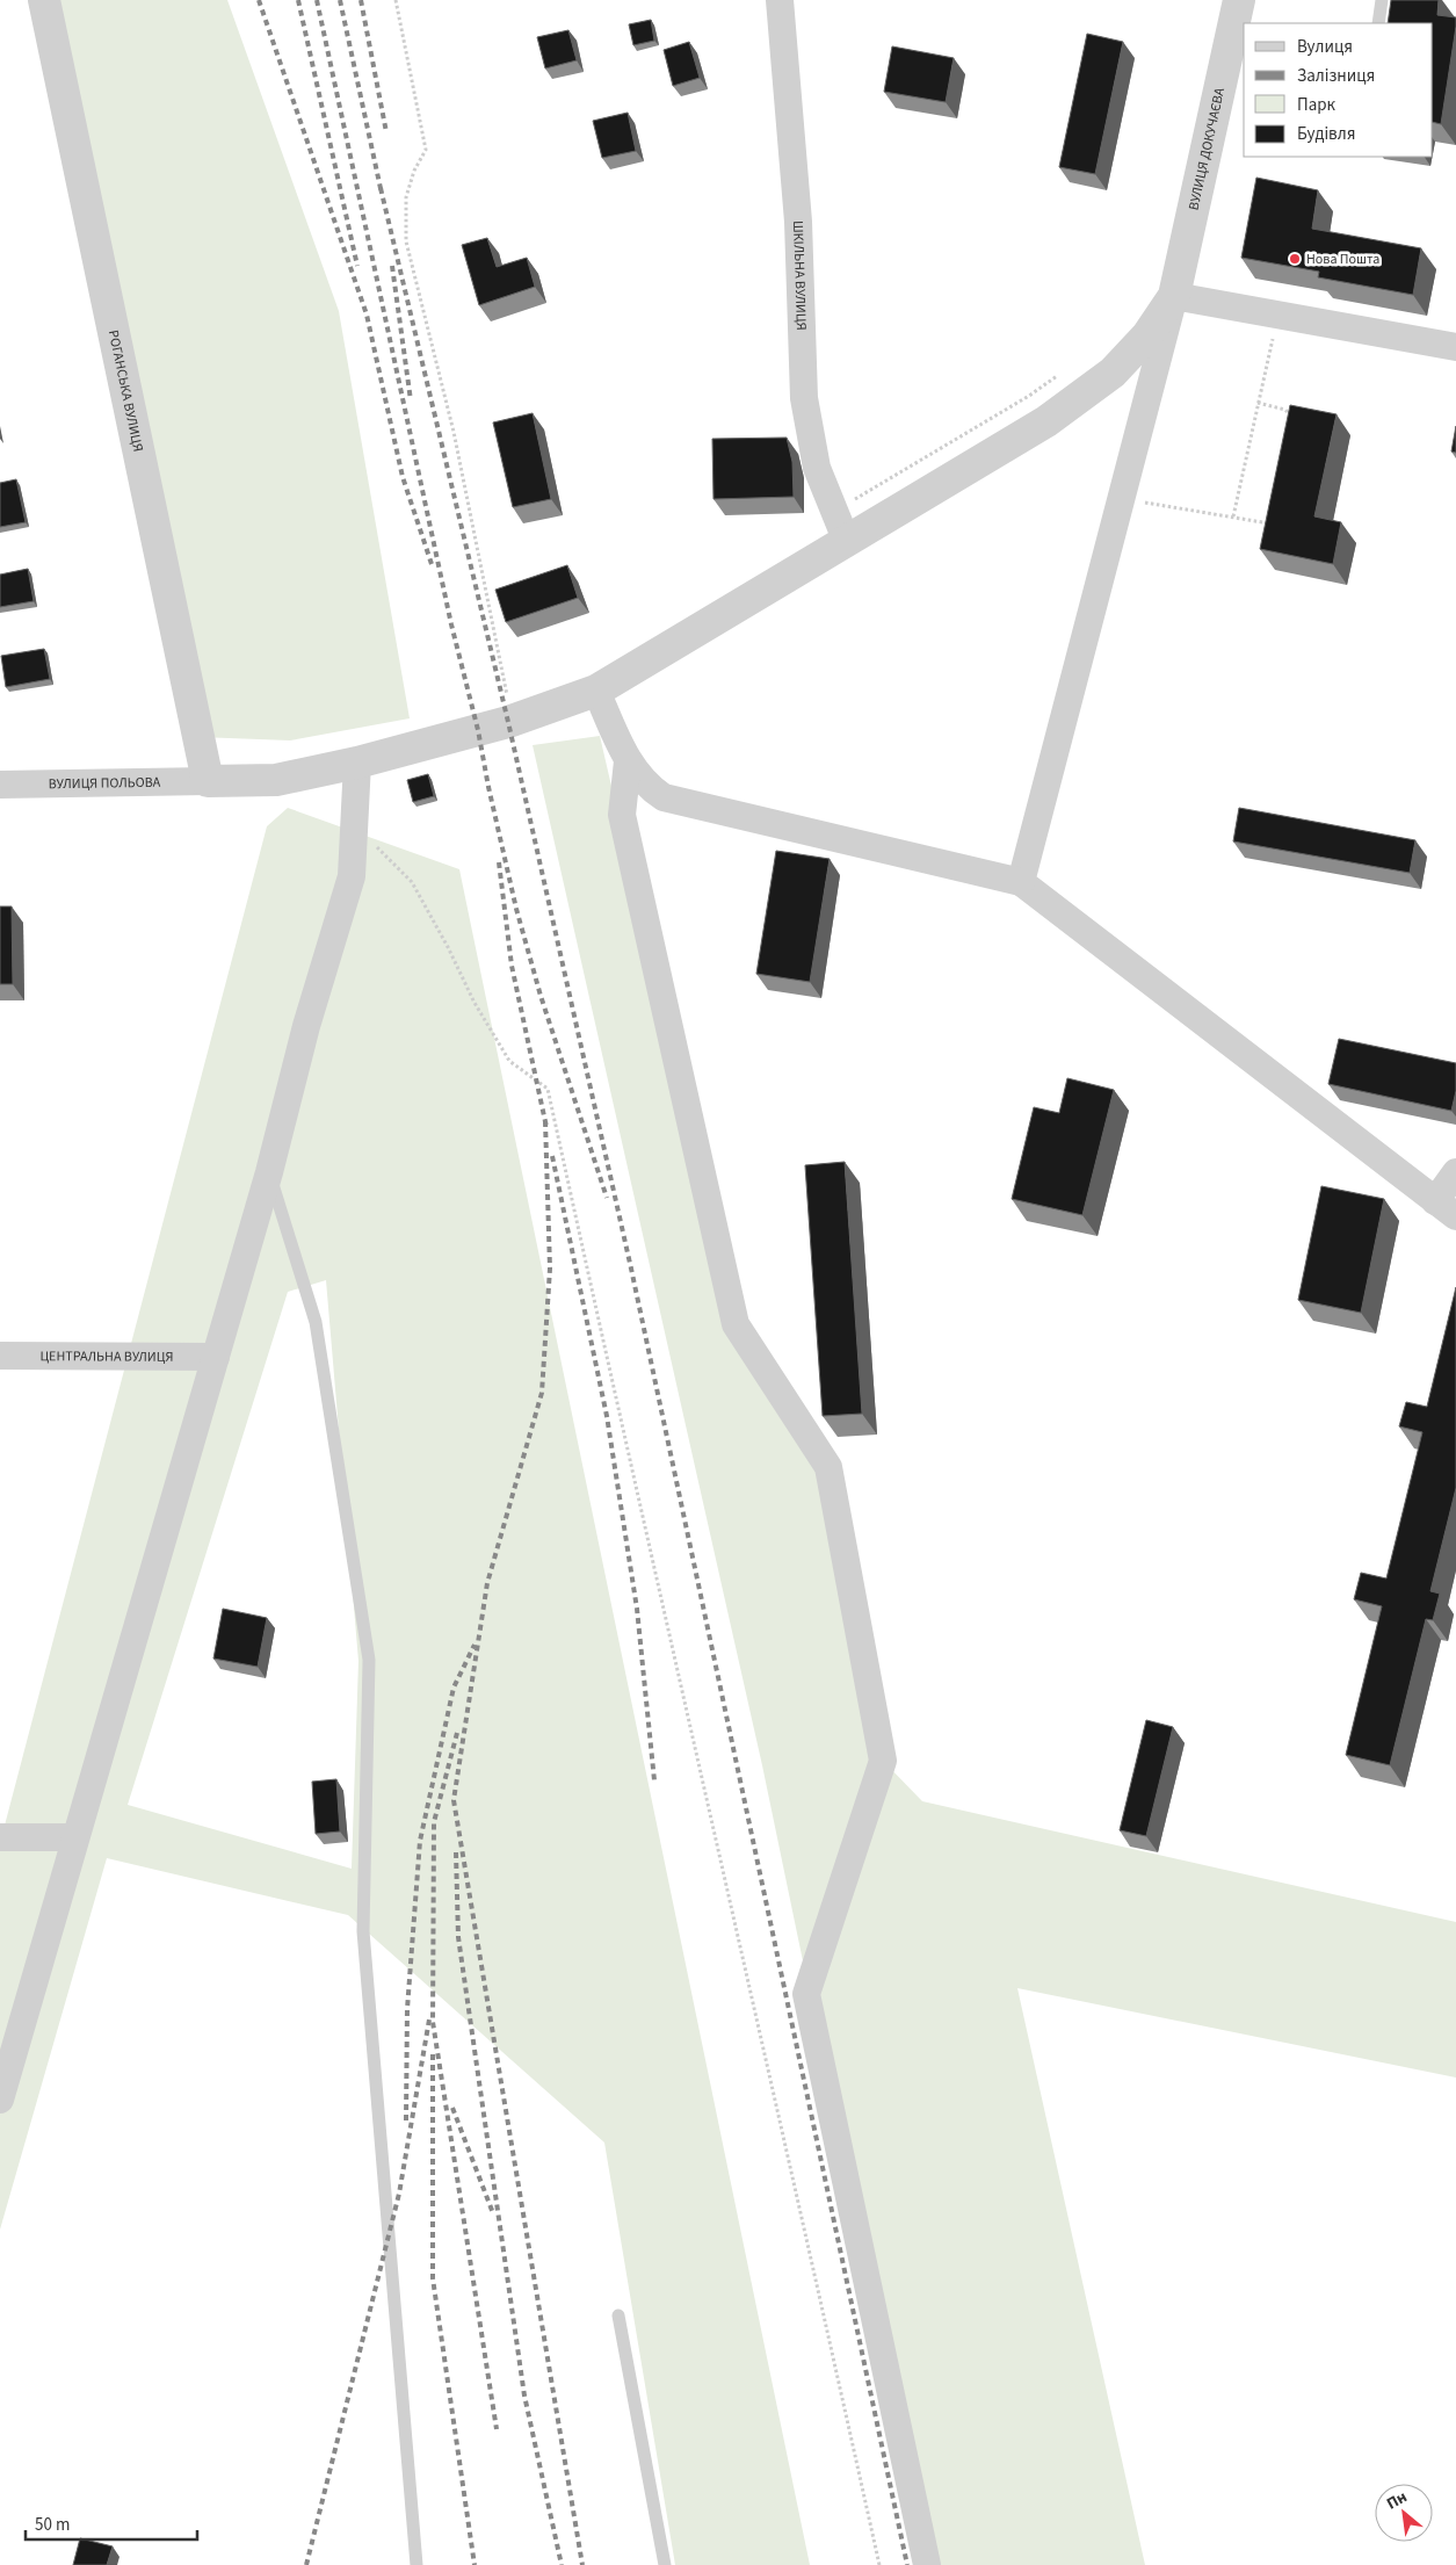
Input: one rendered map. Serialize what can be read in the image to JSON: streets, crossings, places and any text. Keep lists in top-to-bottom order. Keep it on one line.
{"streets":{"street":["ВУЛИЦЯ ДОКУЧАЄВА","ШКІЛЬНА ВУЛИЦЯ","РОГАНСЬКА ВУЛИЦЯ","ВУЛИЦЯ ПОЛЬОВА","ЦЕНТРАЛЬНА ВУЛИЦЯ"]},"crossings":[["РОГАНСЬКА ВУЛИЦЯ","ВУЛИЦЯ ПОЛЬОВА"]],"places":["Нова Пошта"],"legend":["Вулиця","Залізниця","Парк","Будівля"],"scale_bar":"50 m","north":"top left"}
